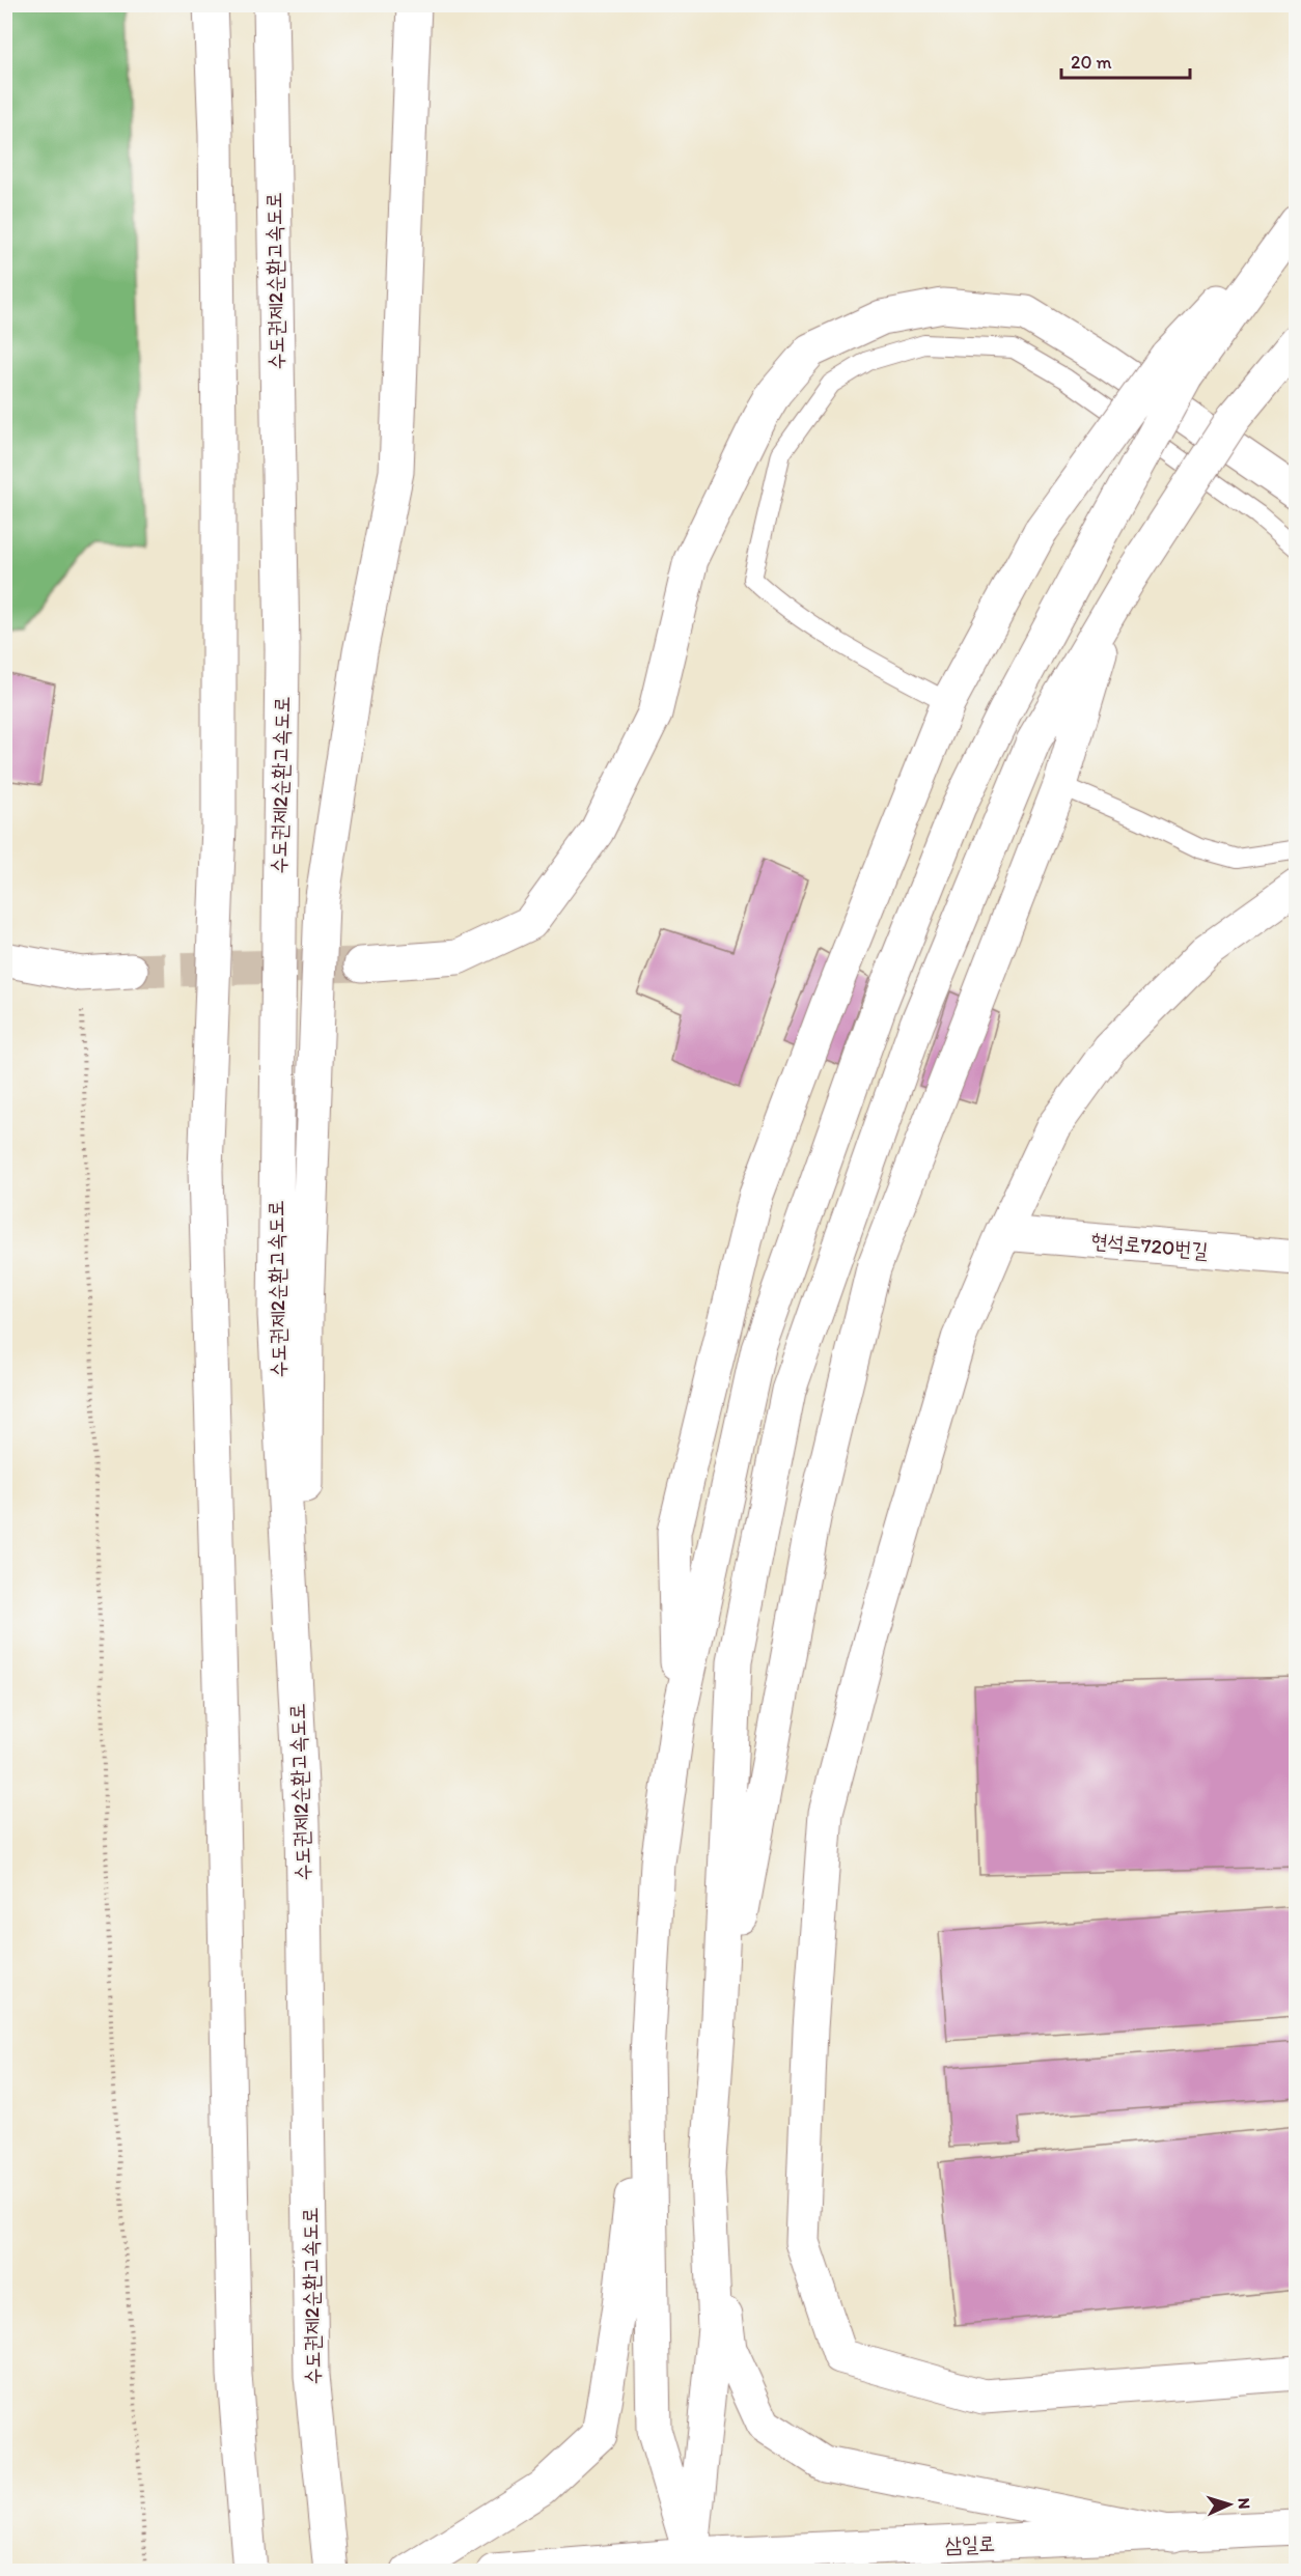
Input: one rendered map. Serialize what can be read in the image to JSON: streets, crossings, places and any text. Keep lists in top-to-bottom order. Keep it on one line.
{"streets":{"main road":["수도권제2순환고속도로","현석로720번길","삼일로"]},"scale_bar":"20 m","north":"right"}
